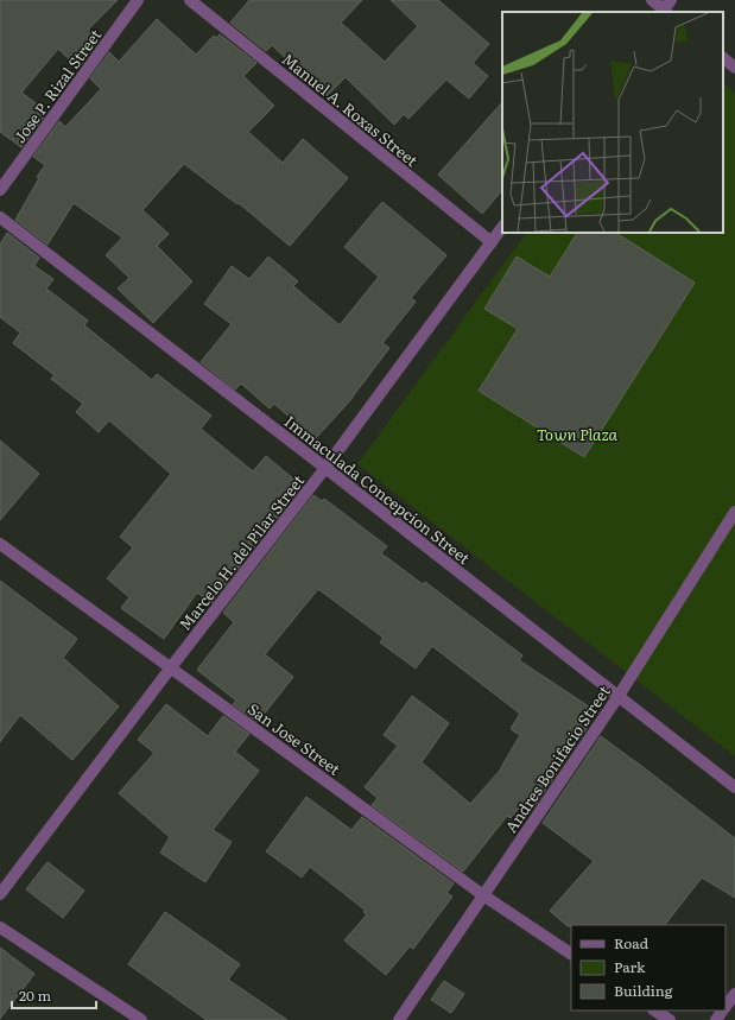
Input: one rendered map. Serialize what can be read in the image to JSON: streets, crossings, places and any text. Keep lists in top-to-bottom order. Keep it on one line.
{"streets":{"street":["Jose P. Rizal Street","Manuel A. Roxas Street","Immaculada Concepcion Street","Marcelo H. del Pilar Street","San Jose Street","Andres Bonifacio Street"]},"crossings":[["Manuel A. Roxas Street","Marcelo H. del Pilar Street"],["Immaculada Concepcion Street","Marcelo H. del Pilar Street"],["Immaculada Concepcion Street","Andres Bonifacio Street"],["Marcelo H. del Pilar Street","San Jose Street"],["San Jose Street","Andres Bonifacio Street"]],"parks":["Town Plaza"],"legend":["Road","Park","Building"],"scale_bar":"20 m"}
